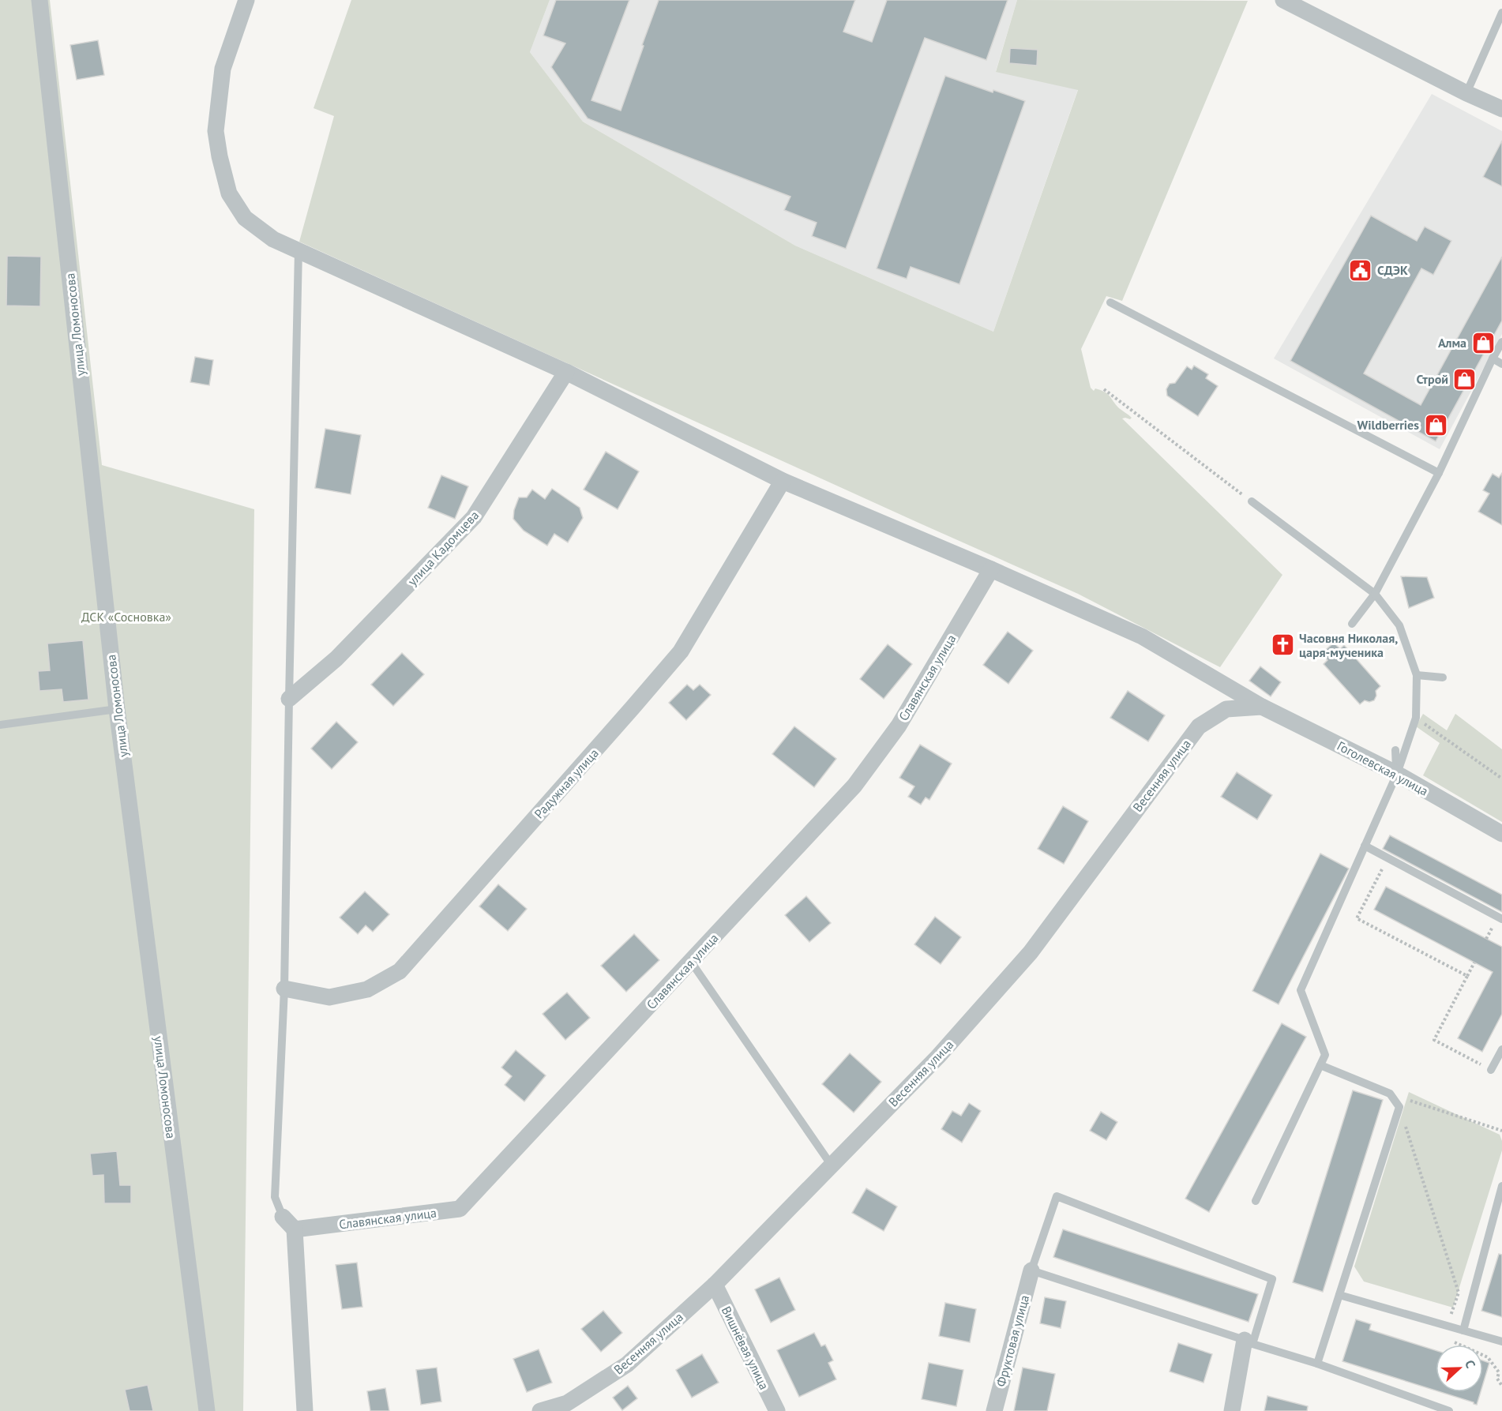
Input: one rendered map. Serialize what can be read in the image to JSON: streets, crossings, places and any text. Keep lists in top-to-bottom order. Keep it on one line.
{"streets":{"street":["улица Ломоносова","улица Кадомцева","Славянская улица","Гоголевская улица","Весенняя улица","Радужная улица","Фруктовая улица","Вишнёвая улица"]},"crossings":[["улица Кадомцева","Гоголевская улица"],["Славянская улица","Гоголевская улица"],["Гоголевская улица","Весенняя улица"],["Гоголевская улица","Радужная улица"],["Весенняя улица","Вишнёвая улица"]],"parks":["ДСК «Сосновка»"],"places":{"public building":["СДЭК"],"shop":["Алма","Строй","Wildberries"],"church":["Часовня Николая, царя-мученика"]},"north":"right"}
